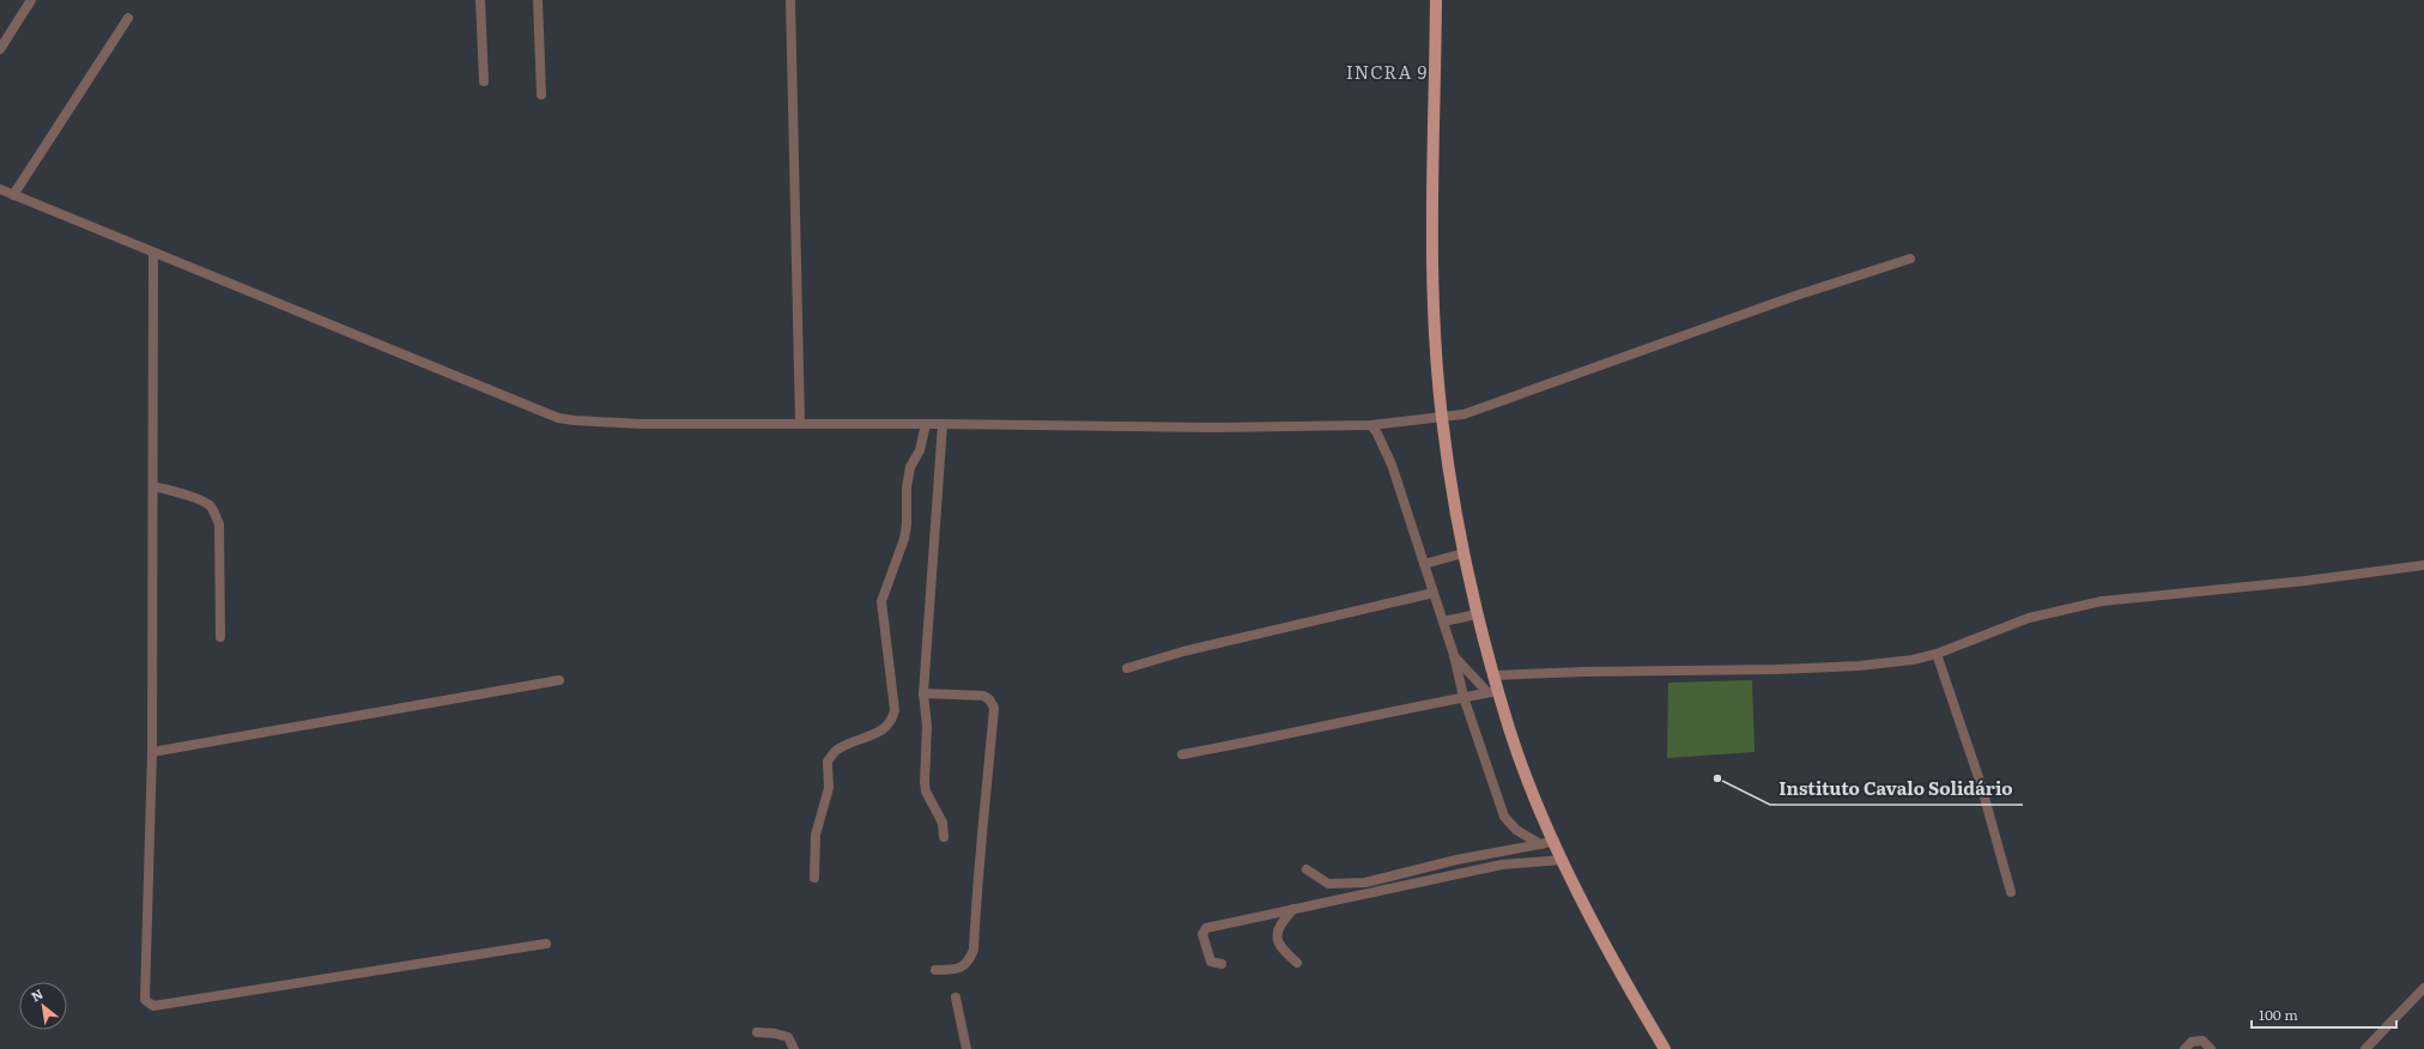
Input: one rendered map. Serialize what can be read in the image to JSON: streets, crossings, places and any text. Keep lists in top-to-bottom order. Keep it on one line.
{"districts":["INCRA 9"],"places":["Instituto Cavalo Solidário"],"scale_bar":"100 m","north":"top left"}
